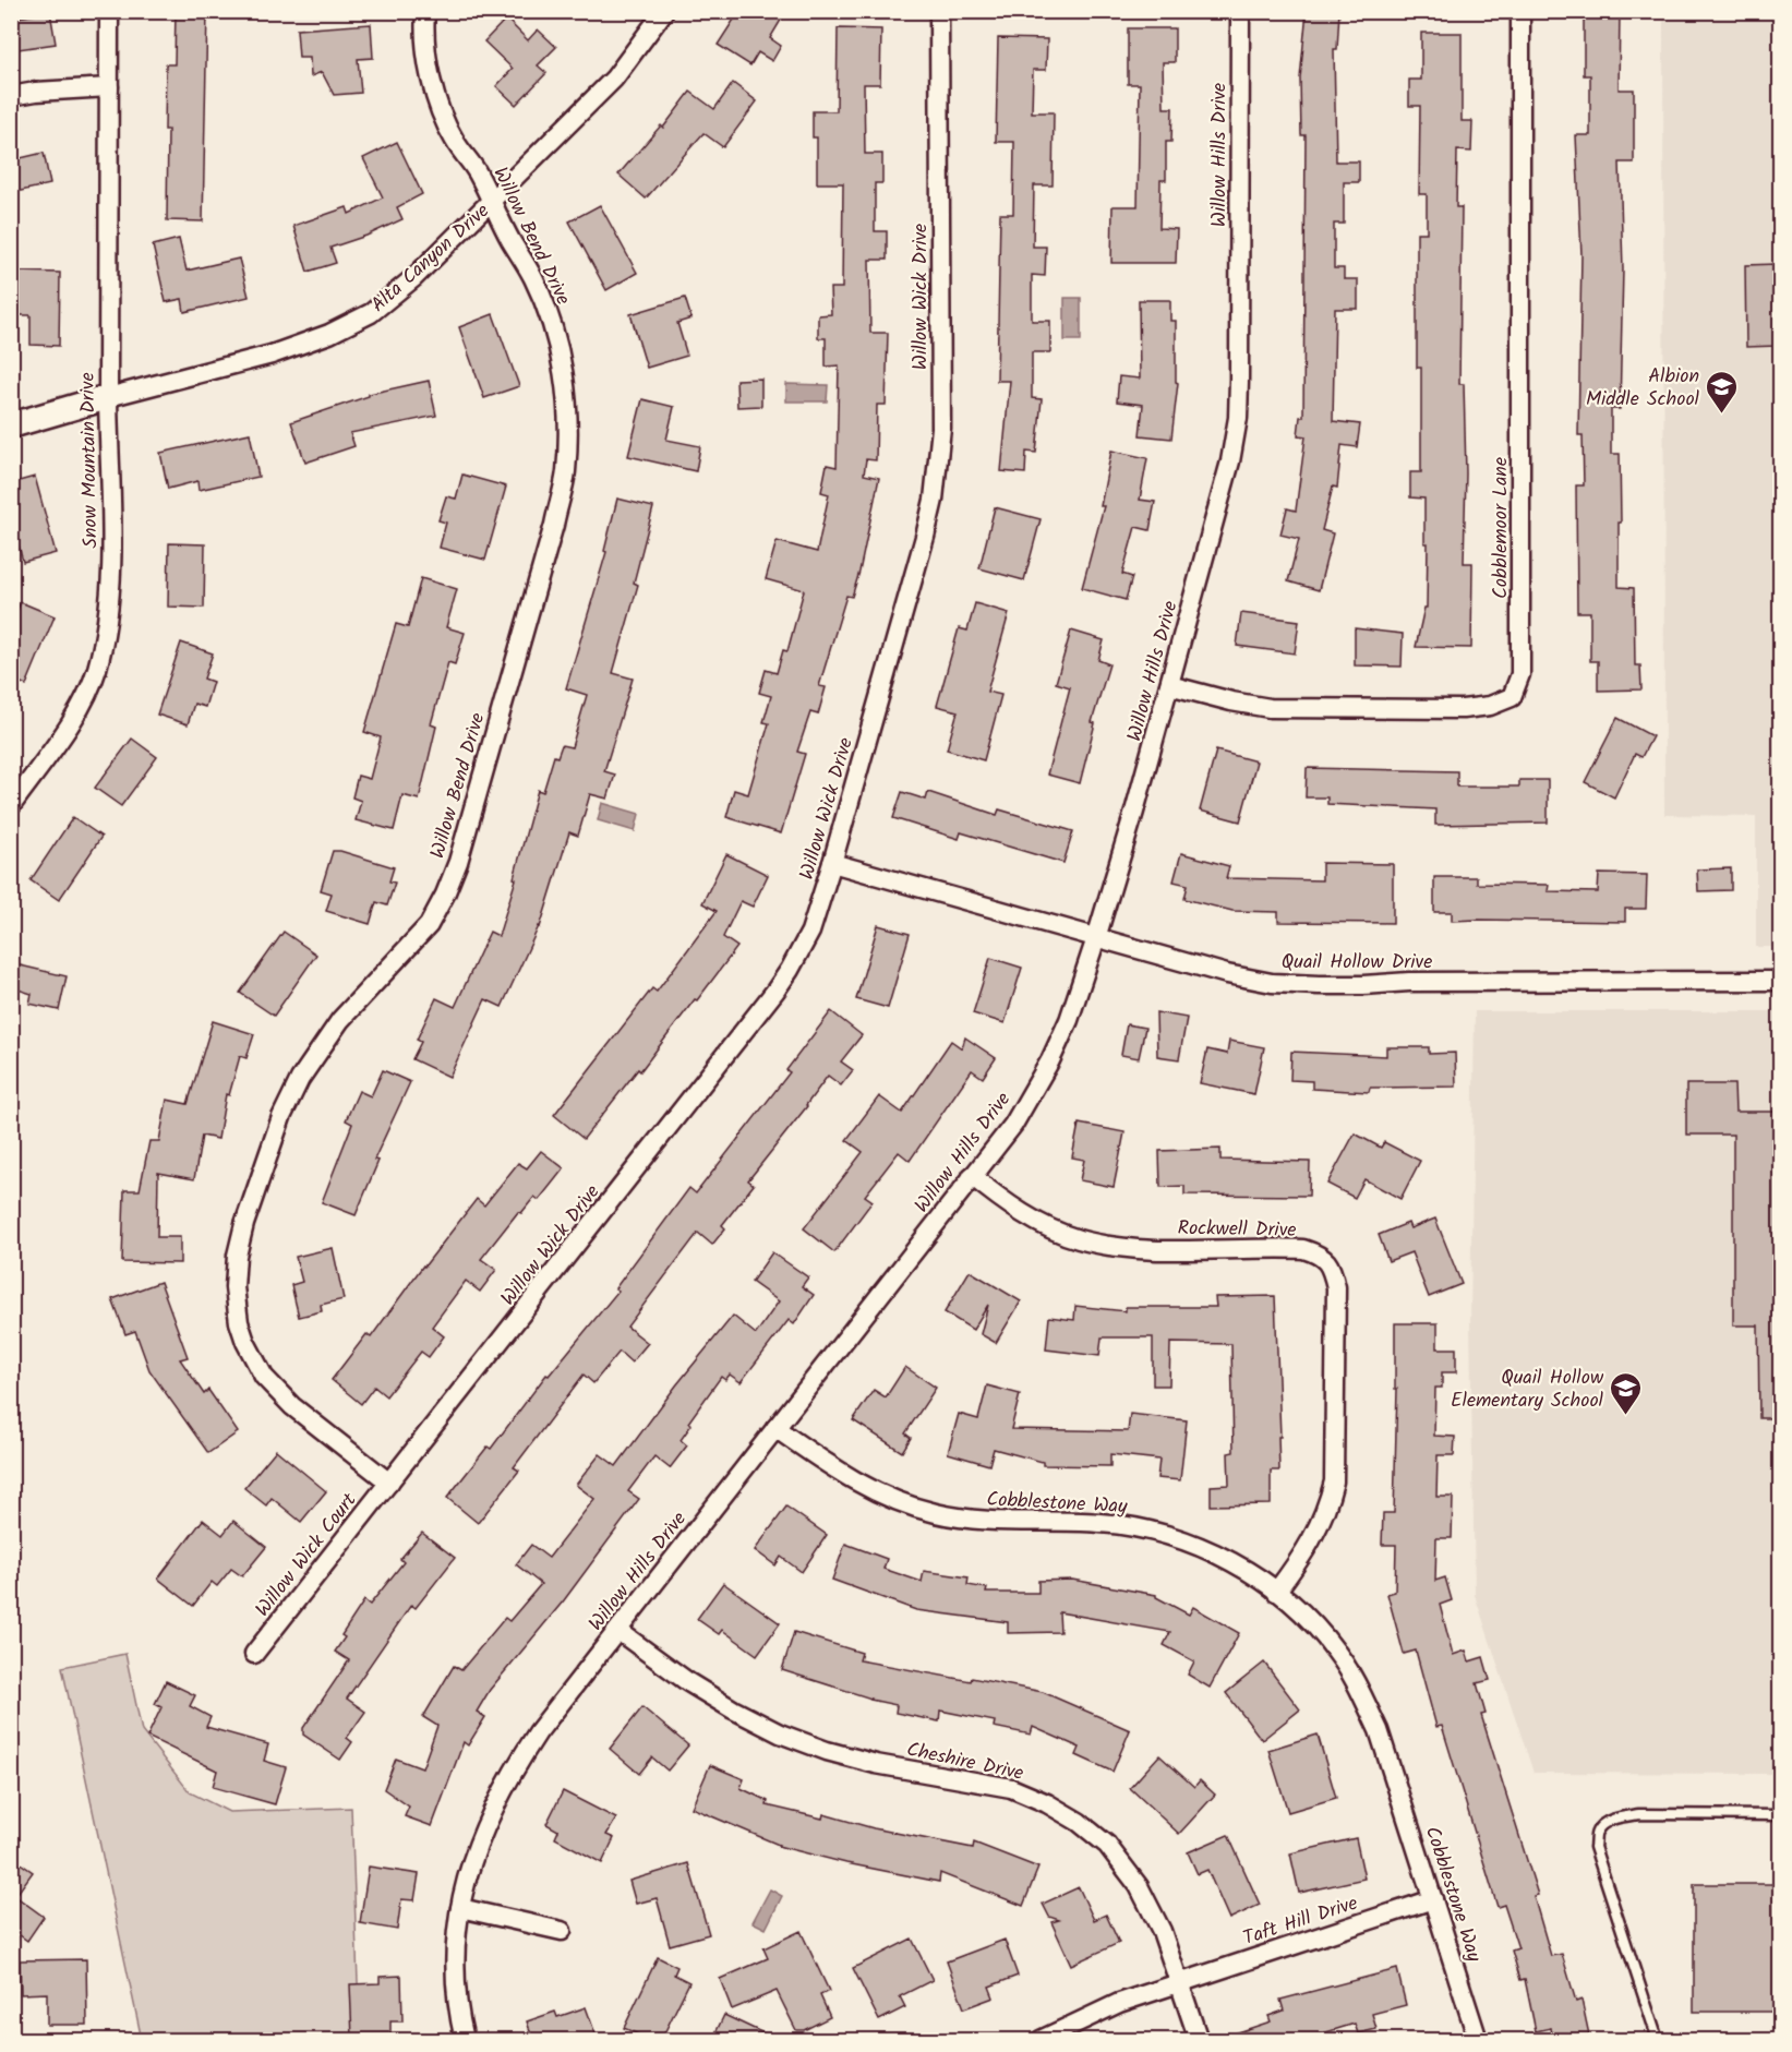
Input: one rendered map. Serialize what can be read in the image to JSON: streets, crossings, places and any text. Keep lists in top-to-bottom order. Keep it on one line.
{"streets":{"street":["Willow Hills Drive","Willow Bend Drive","Alta Canyon Drive","Willow Wick Drive","Snow Mountain Drive","Cobblemoor Lane","Quail Hollow Drive","Rockwell Drive","Cobblestone Way","Willow Wick Court","Cheshire Drive","Taft Hill Drive"]},"crossings":[["Willow Hills Drive","Cobblemoor Lane"],["Willow Hills Drive","Quail Hollow Drive"],["Willow Hills Drive","Rockwell Drive"],["Willow Hills Drive","Cobblestone Way"],["Willow Hills Drive","Cheshire Drive"],["Willow Bend Drive","Alta Canyon Drive"],["Willow Bend Drive","Willow Wick Drive"],["Willow Bend Drive","Willow Wick Court"],["Alta Canyon Drive","Snow Mountain Drive"],["Willow Wick Drive","Quail Hollow Drive"],["Willow Wick Drive","Willow Wick Court"],["Rockwell Drive","Cobblestone Way"],["Cobblestone Way","Taft Hill Drive"],["Cheshire Drive","Taft Hill Drive"]],"places":{"school or university":["Albion Middle School","Quail Hollow Elementary School"]}}
